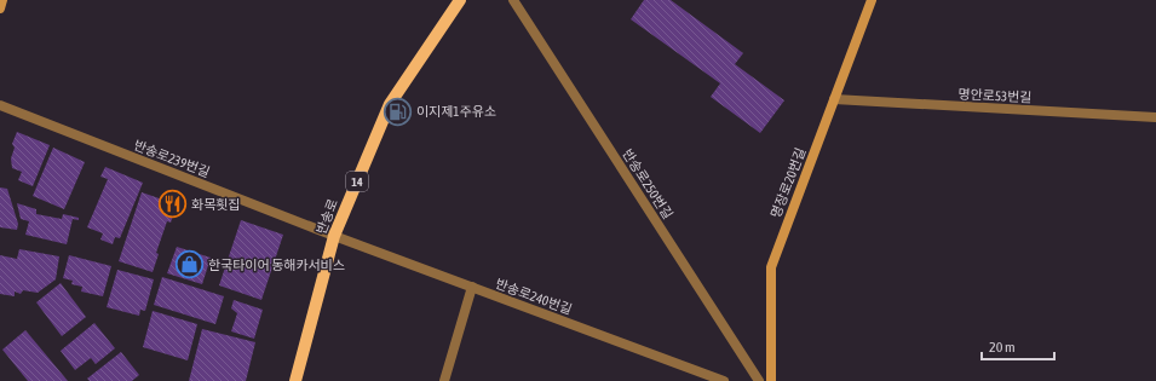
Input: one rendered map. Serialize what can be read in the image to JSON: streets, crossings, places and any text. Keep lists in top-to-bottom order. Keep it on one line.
{"streets":{"main road":["14","반송로"],"street":["명안로53번길","반송로239번길","명장로20번길","반송로250번길","반송로240번길"]},"crossings":[["명안로53번길","명장로20번길"],["반송로239번길","반송로"],["반송로239번길","반송로240번길"],["반송로","반송로240번길"]],"places":{"fuel station":["이지제1주유소"],"restaurant":["화목횟집"],"shop":["한국타이어 동해카서비스"]},"scale_bar":"20 m"}
